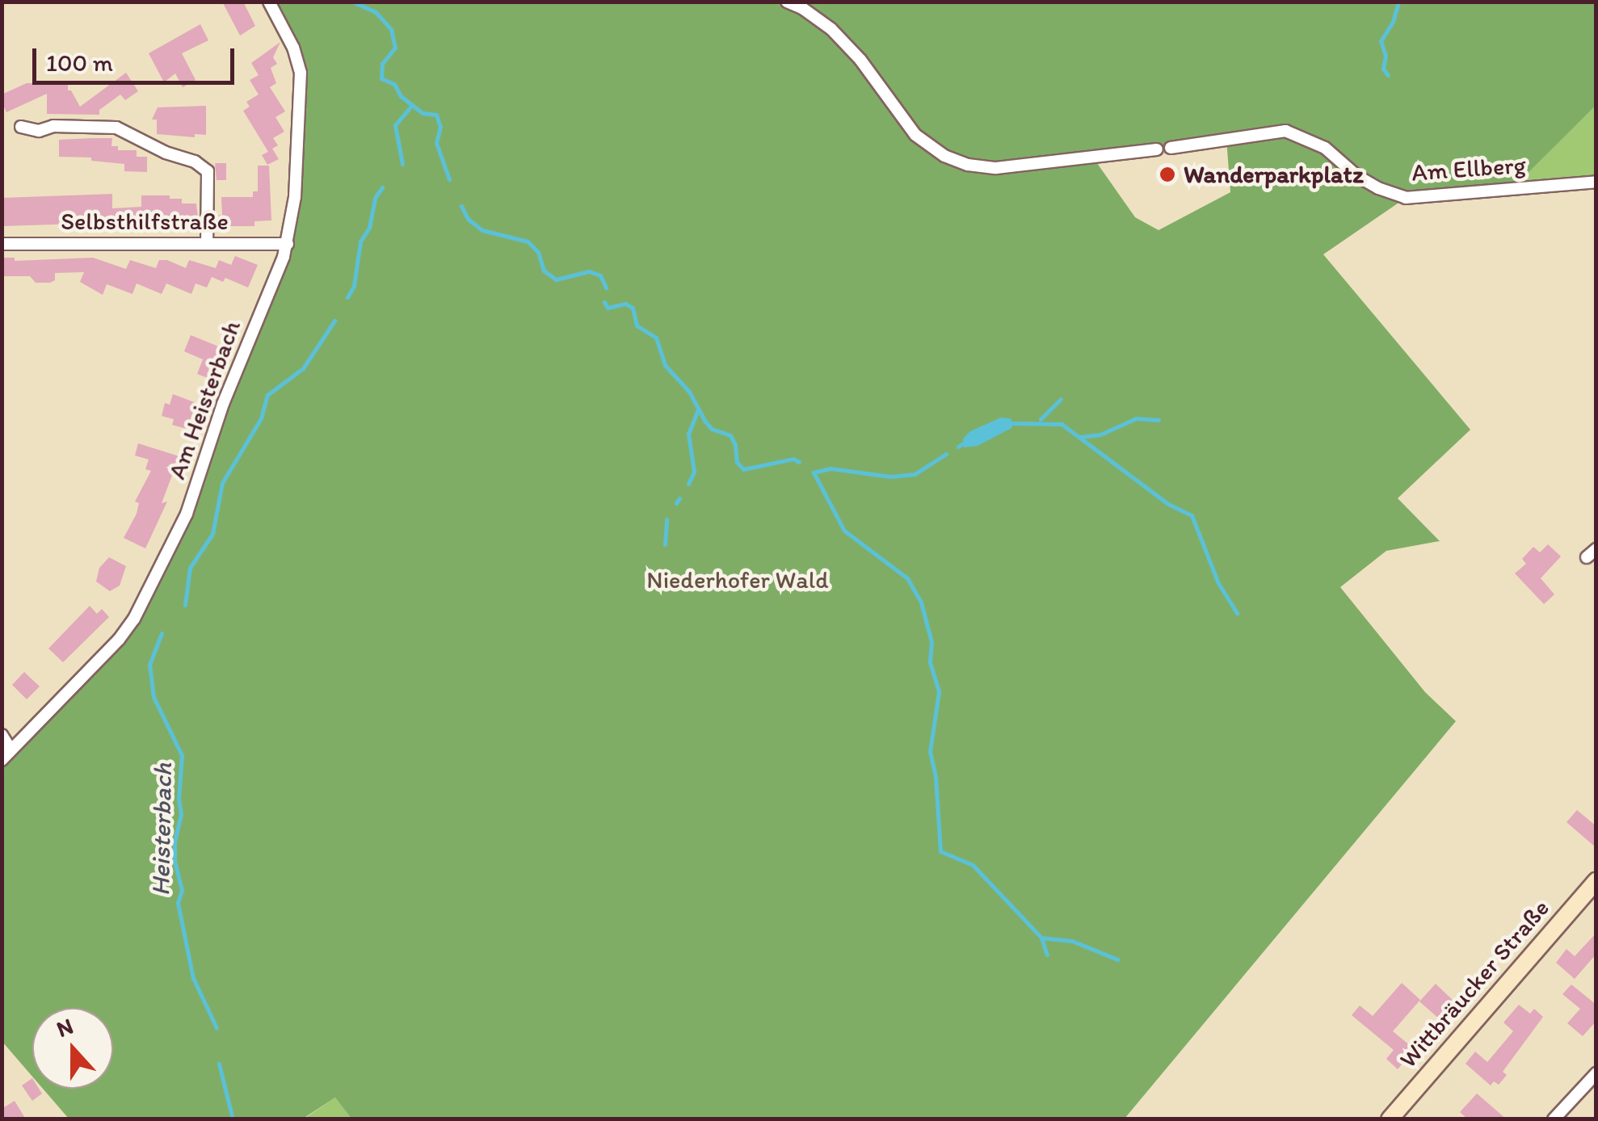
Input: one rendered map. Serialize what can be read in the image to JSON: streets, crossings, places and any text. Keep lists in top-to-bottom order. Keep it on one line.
{"streets":{"main road":["Wittbräucker Straße"],"street":["Am Ellberg","Selbsthilfstraße","Am Heisterbach"]},"crossings":[["Selbsthilfstraße","Am Heisterbach"]],"water":["Heisterbach"],"parks":["Niederhofer Wald"],"places":["Wanderparkplatz"],"scale_bar":"100 m","north":"top"}
